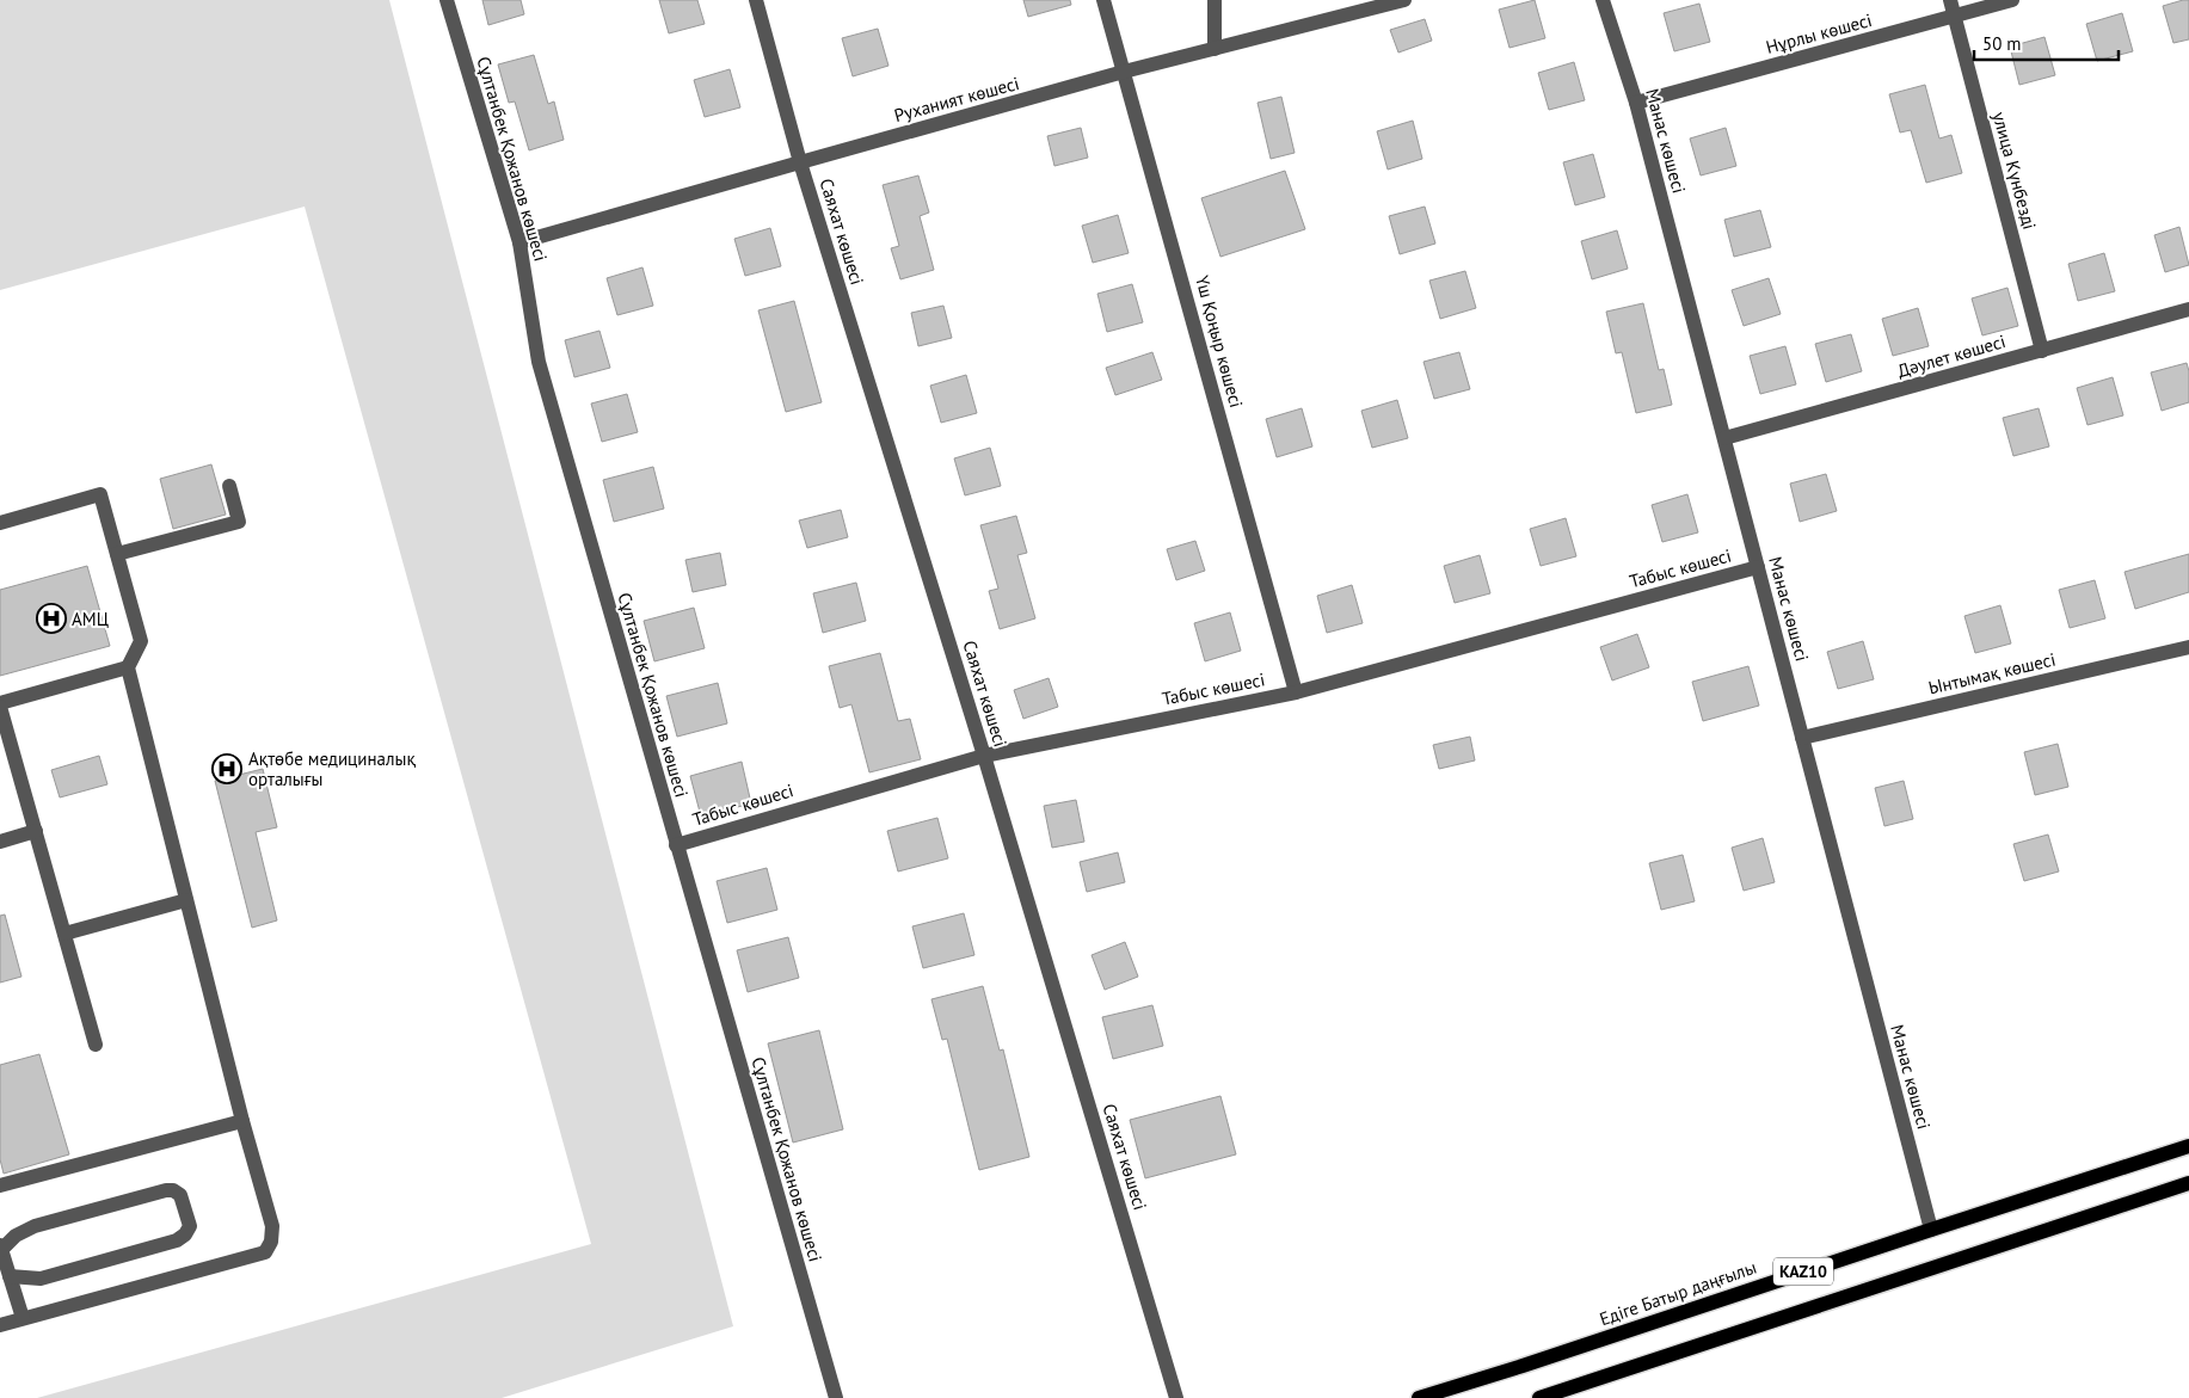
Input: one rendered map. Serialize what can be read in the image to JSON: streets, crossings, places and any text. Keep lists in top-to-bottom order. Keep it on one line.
{"streets":{"main road":["KAZ10","Едіге Батыр даңғылы"],"street":["Нұрлы көшесі","Руханият көшесі","Манас көшесі","Сұлтанбек Қожанов көшесі","улица Күнбезді","Саяхат көшесі","Үш Қоңыр көшесі","Дәулет көшесі","Табыс көшесі","Ынтымақ көшесі"]},"crossings":[["Нұрлы көшесі","Манас көшесі"],["Нұрлы көшесі","улица Күнбезді"],["Руханият көшесі","Сұлтанбек Қожанов көшесі"],["Руханият көшесі","Саяхат көшесі"],["Руханият көшесі","Үш Қоңыр көшесі"],["Манас көшесі","Дәулет көшесі"],["Манас көшесі","Табыс көшесі"],["Манас көшесі","Ынтымақ көшесі"],["Манас көшесі","Едіге Батыр даңғылы"],["Сұлтанбек Қожанов көшесі","Табыс көшесі"],["улица Күнбезді","Дәулет көшесі"],["Саяхат көшесі","Табыс көшесі"],["Үш Қоңыр көшесі","Табыс көшесі"]],"places":{"hospital":["АМЦ","Ақтөбе медициналық орталығы"]},"scale_bar":"50 m"}
